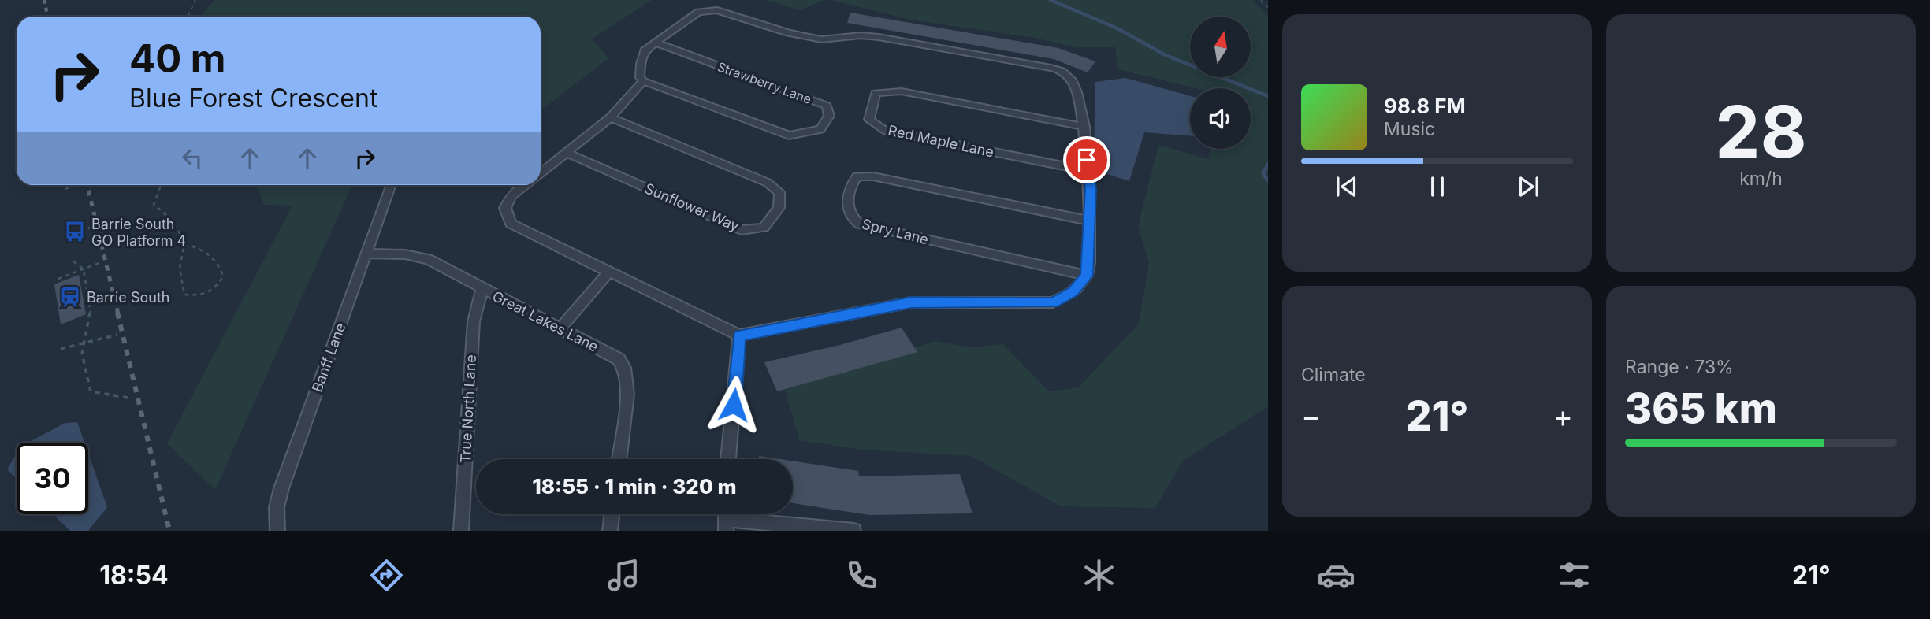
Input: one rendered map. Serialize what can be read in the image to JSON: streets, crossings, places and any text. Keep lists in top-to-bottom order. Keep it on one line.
{"streets":{"street":["Strawberry Lane","Red Maple Lane","Sunflower Way","Spry Lane","Great Lakes Lane","Banff Lane","True North Lane"]},"crossings":[["Great Lakes Lane","Banff Lane"],["Great Lakes Lane","True North Lane"]],"places":{"bus stop":["Barrie South GO Platform 4"],"station":["Barrie South"]},"north":"top","page":{"tile":[["28","km/h"],"Climate",["Range · 73%","365 km"]],"turn":["40 m","Blue Forest Crescent"],"song":["98.8 FM","Music"],"heat":["−","21°","+"],"limit":"30","trip":"18:55 · 1 min · 320 m","tabs":["18:54","21°"]}}
